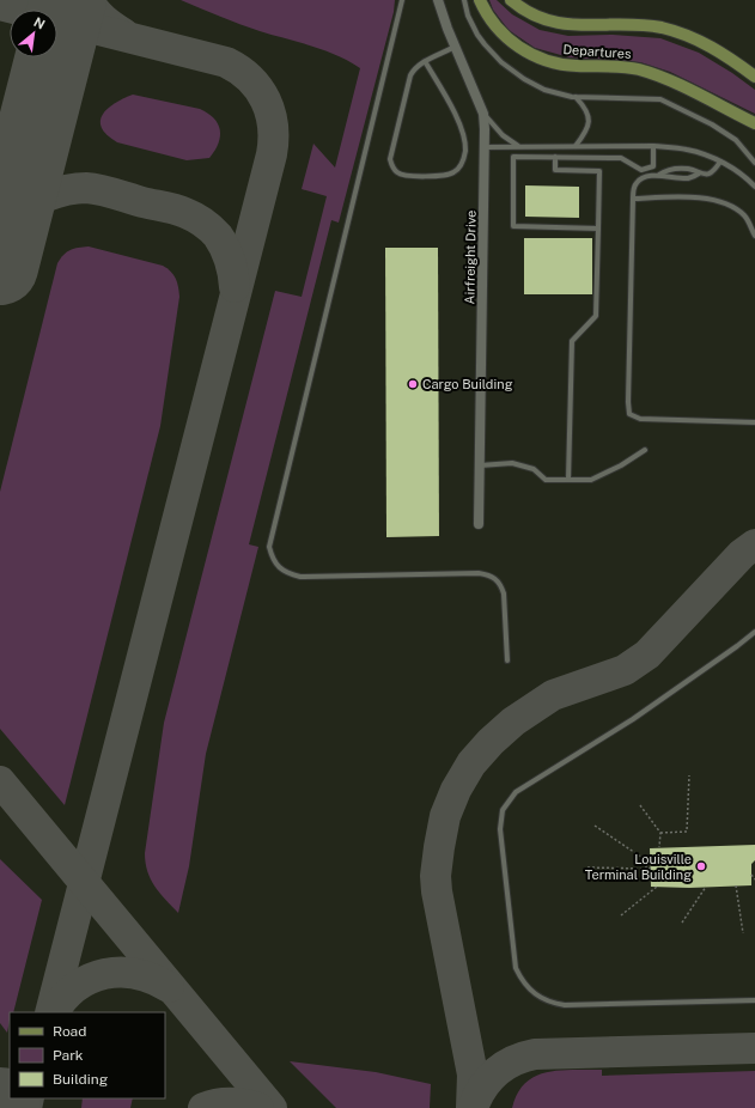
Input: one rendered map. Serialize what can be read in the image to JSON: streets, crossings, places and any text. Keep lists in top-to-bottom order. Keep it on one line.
{"streets":{"main road":["Departures"],"street":["Airfreight Drive"]},"places":["Cargo Building","Louisville Terminal Building"],"legend":["Road","Park","Building"],"north":"top right"}
